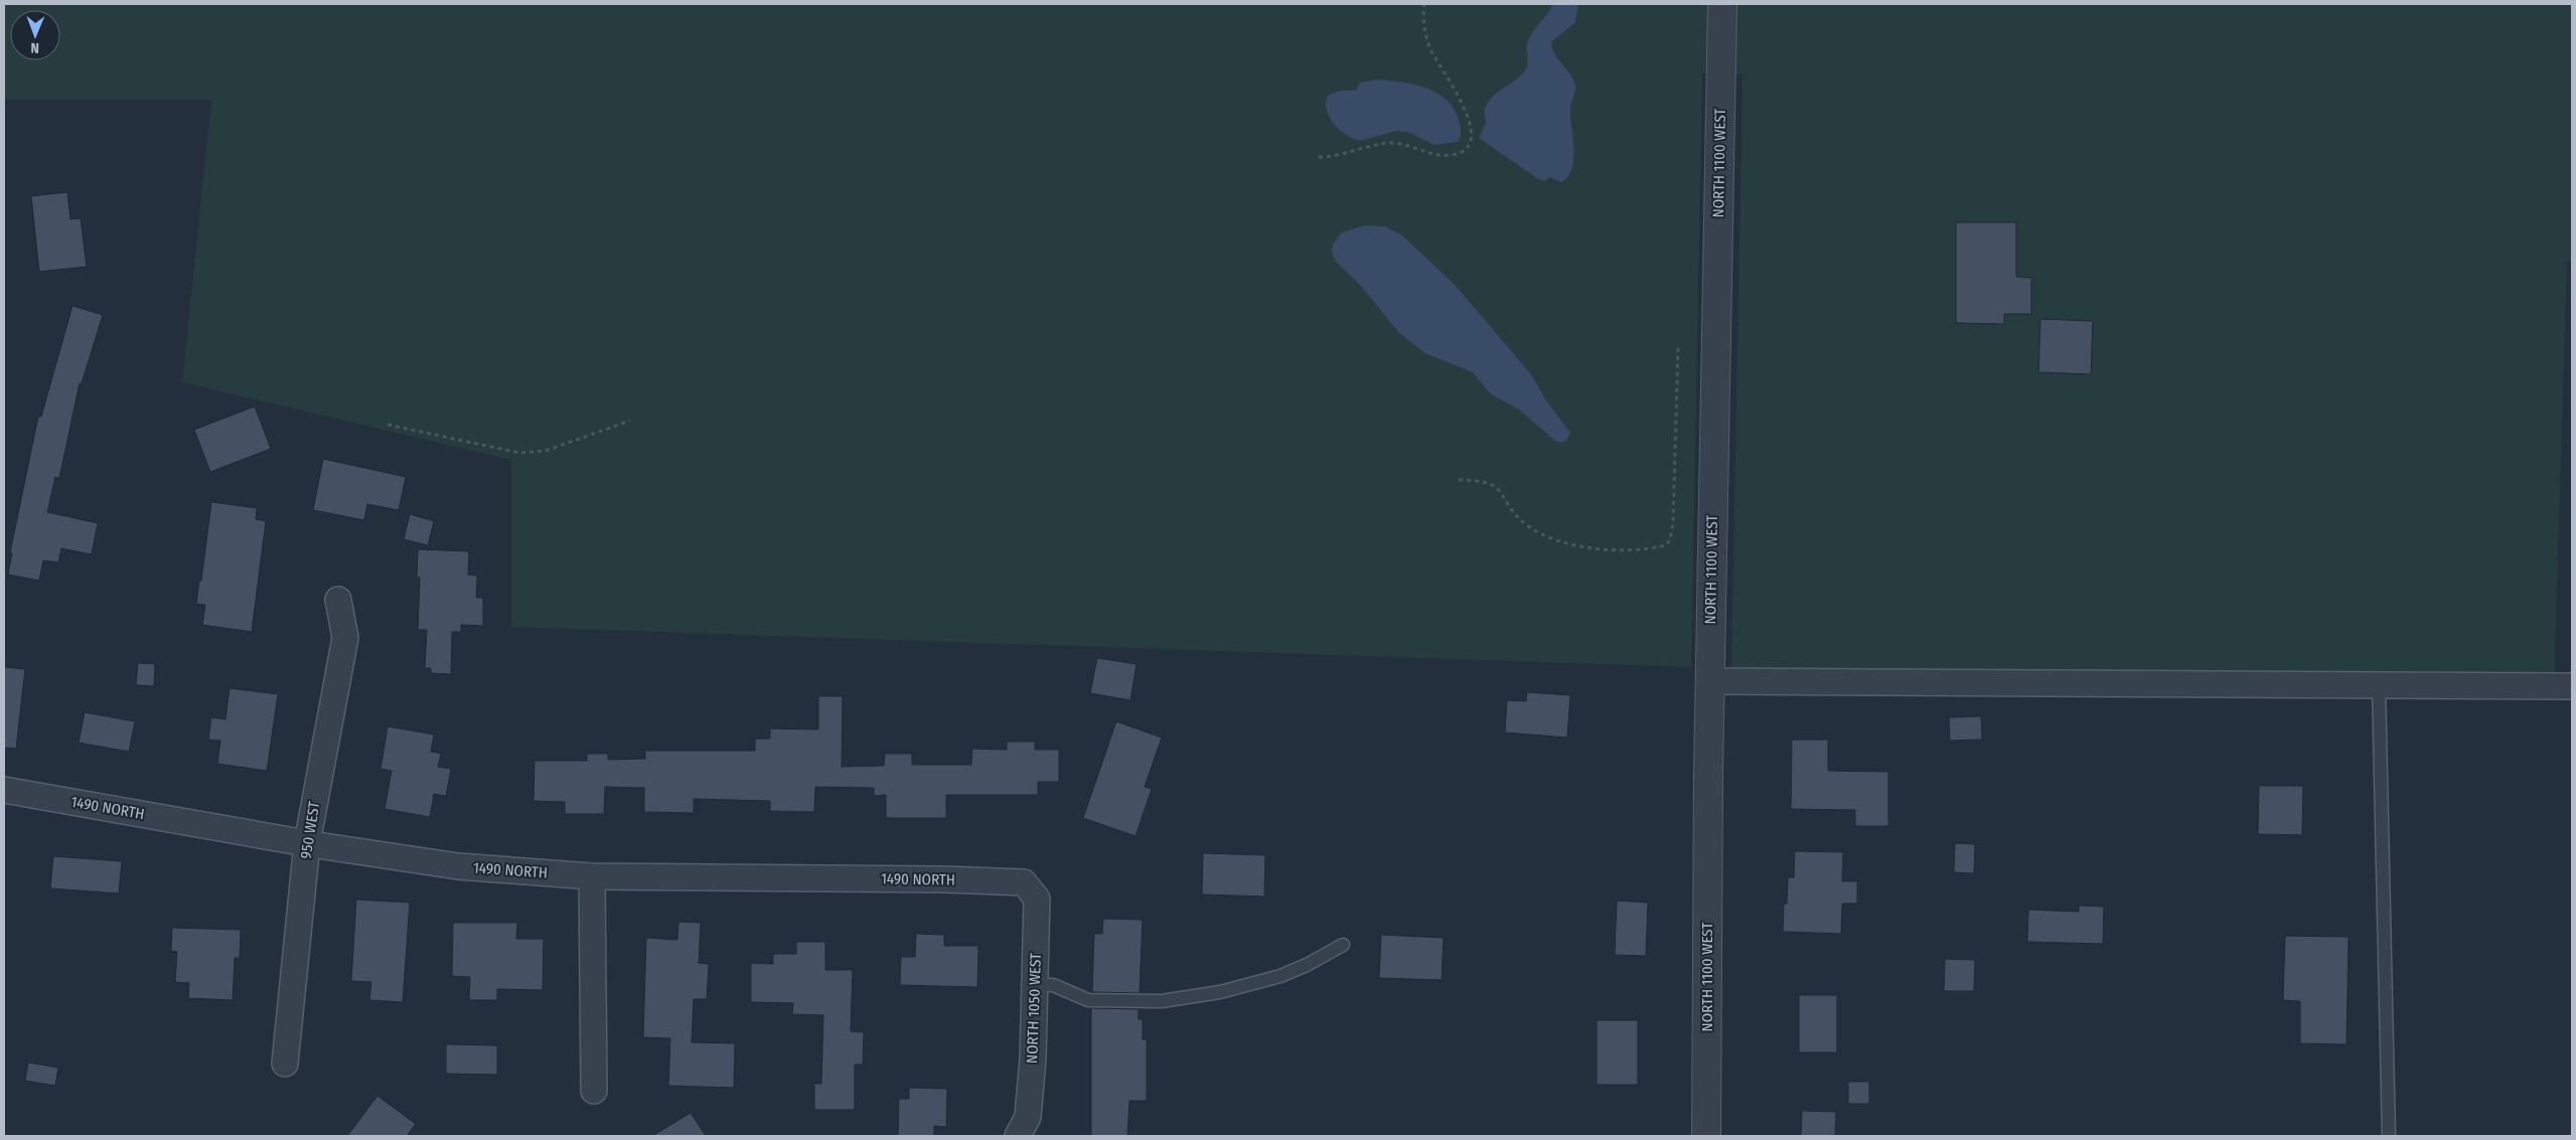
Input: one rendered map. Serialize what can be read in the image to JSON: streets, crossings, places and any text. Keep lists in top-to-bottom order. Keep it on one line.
{"streets":{"street":["NORTH 1100 WEST","1490 NORTH","950 WEST","NORTH 1050 WEST"]},"crossings":[["1490 NORTH","950 WEST"],["1490 NORTH","NORTH 1050 WEST"]],"north":"bottom"}
